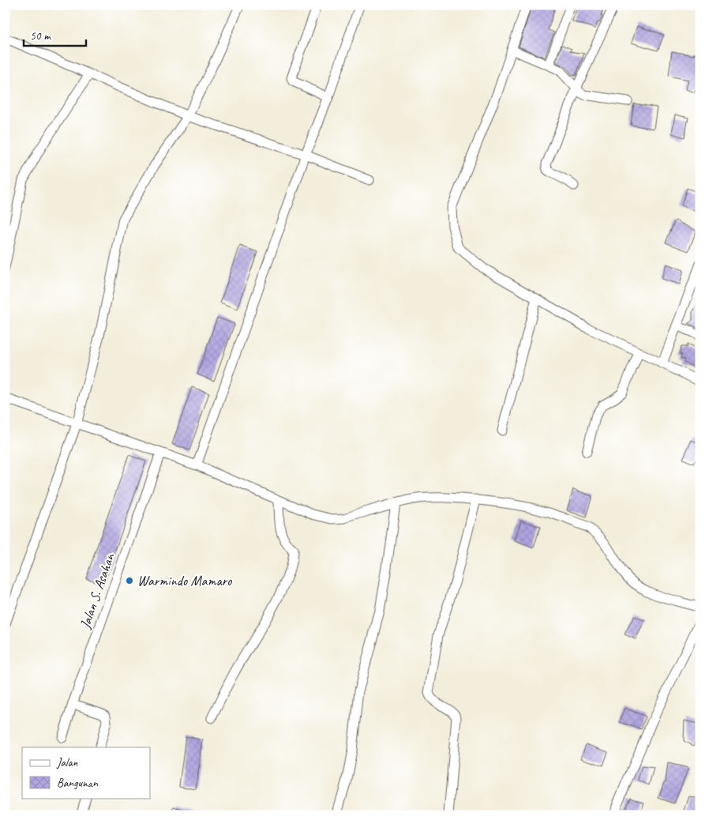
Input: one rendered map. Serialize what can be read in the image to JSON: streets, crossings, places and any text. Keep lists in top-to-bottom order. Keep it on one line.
{"streets":{"street":["Jalan S. Asahan"]},"places":["Warmindo Mamaro"],"legend":["Jalan","Bangunan"],"scale_bar":"50 m"}
